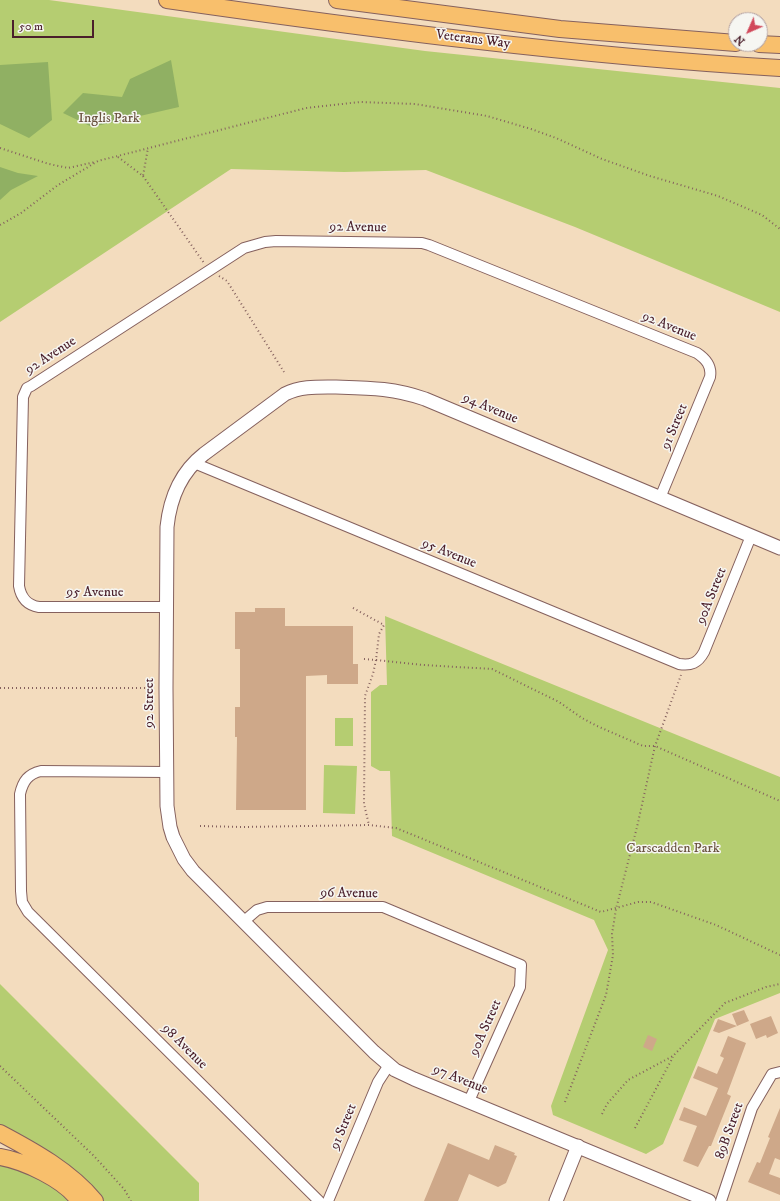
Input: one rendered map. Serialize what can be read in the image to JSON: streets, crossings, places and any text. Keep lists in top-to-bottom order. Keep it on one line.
{"streets":{"main road":["Veterans Way"],"street":["92 Avenue","94 Avenue","91 Street","95 Avenue","90A Street","92 Street","96 Avenue","98 Avenue","97 Avenue","89B Street"]},"crossings":[["92 Avenue","91 Street"],["92 Avenue","95 Avenue"],["94 Avenue","91 Street"],["94 Avenue","95 Avenue"],["94 Avenue","90A Street"],["94 Avenue","92 Street"],["91 Street","97 Avenue"],["95 Avenue","90A Street"],["95 Avenue","92 Street"],["90A Street","96 Avenue"],["90A Street","97 Avenue"],["92 Street","96 Avenue"],["92 Street","98 Avenue"],["92 Street","97 Avenue"],["96 Avenue","97 Avenue"]],"parks":["Inglis Park","Carscadden Park"],"scale_bar":"50 m","north":"bottom left"}
